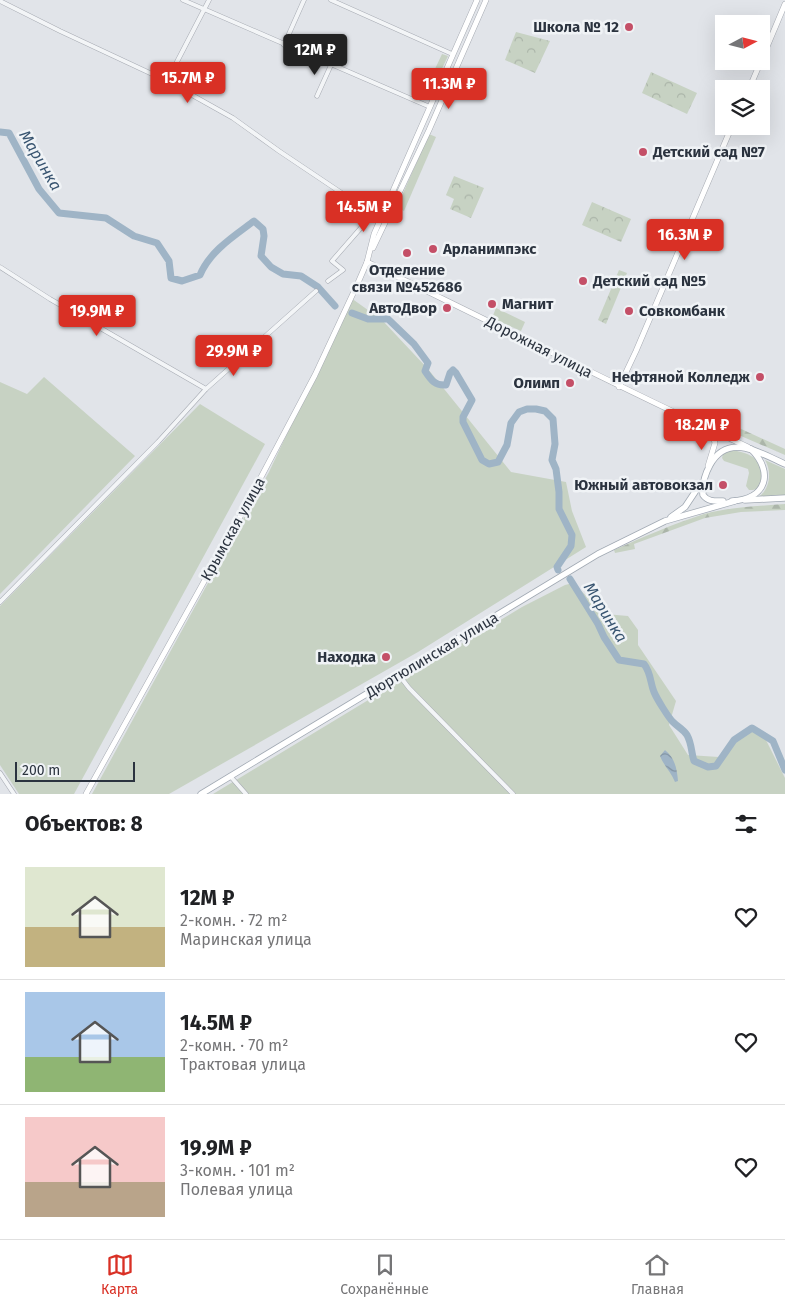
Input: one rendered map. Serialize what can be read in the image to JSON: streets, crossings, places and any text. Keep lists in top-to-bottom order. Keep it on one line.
{"streets":{"main road":["Дорожная улица","Крымская улица","Дюртюлинская улица"]},"crossings":[["Дорожная улица","Крымская улица"]],"water":["Маринка"],"places":["Школа № 12","Детский сад №7","Арланимпэкс","Отделение связи №452686","Детский сад №5","Магнит","АвтоДвор","Совкомбанк","Нефтяной Колледж","Олимп","Южный автовокзал","Находка"],"scale_bar":"200 m","north":"right","page":{"price":["12M ₽","15.7M ₽","11.3M ₽","14.5M ₽","16.3M ₽","19.9M ₽","29.9M ₽","18.2M ₽"],"scale":"200 m","heading":"Объектов: 8","list":[{"name":"12M ₽","note":"2-комн. · 72 m² · Маринская улица"},{"name":"14.5M ₽","note":"2-комн. · 70 m² · Трактовая улица"},{"name":"19.9M ₽","note":"3-комн. · 101 m² · Полевая улица"}],"tabs":["Карта","Сохранённые","Главная"]}}
